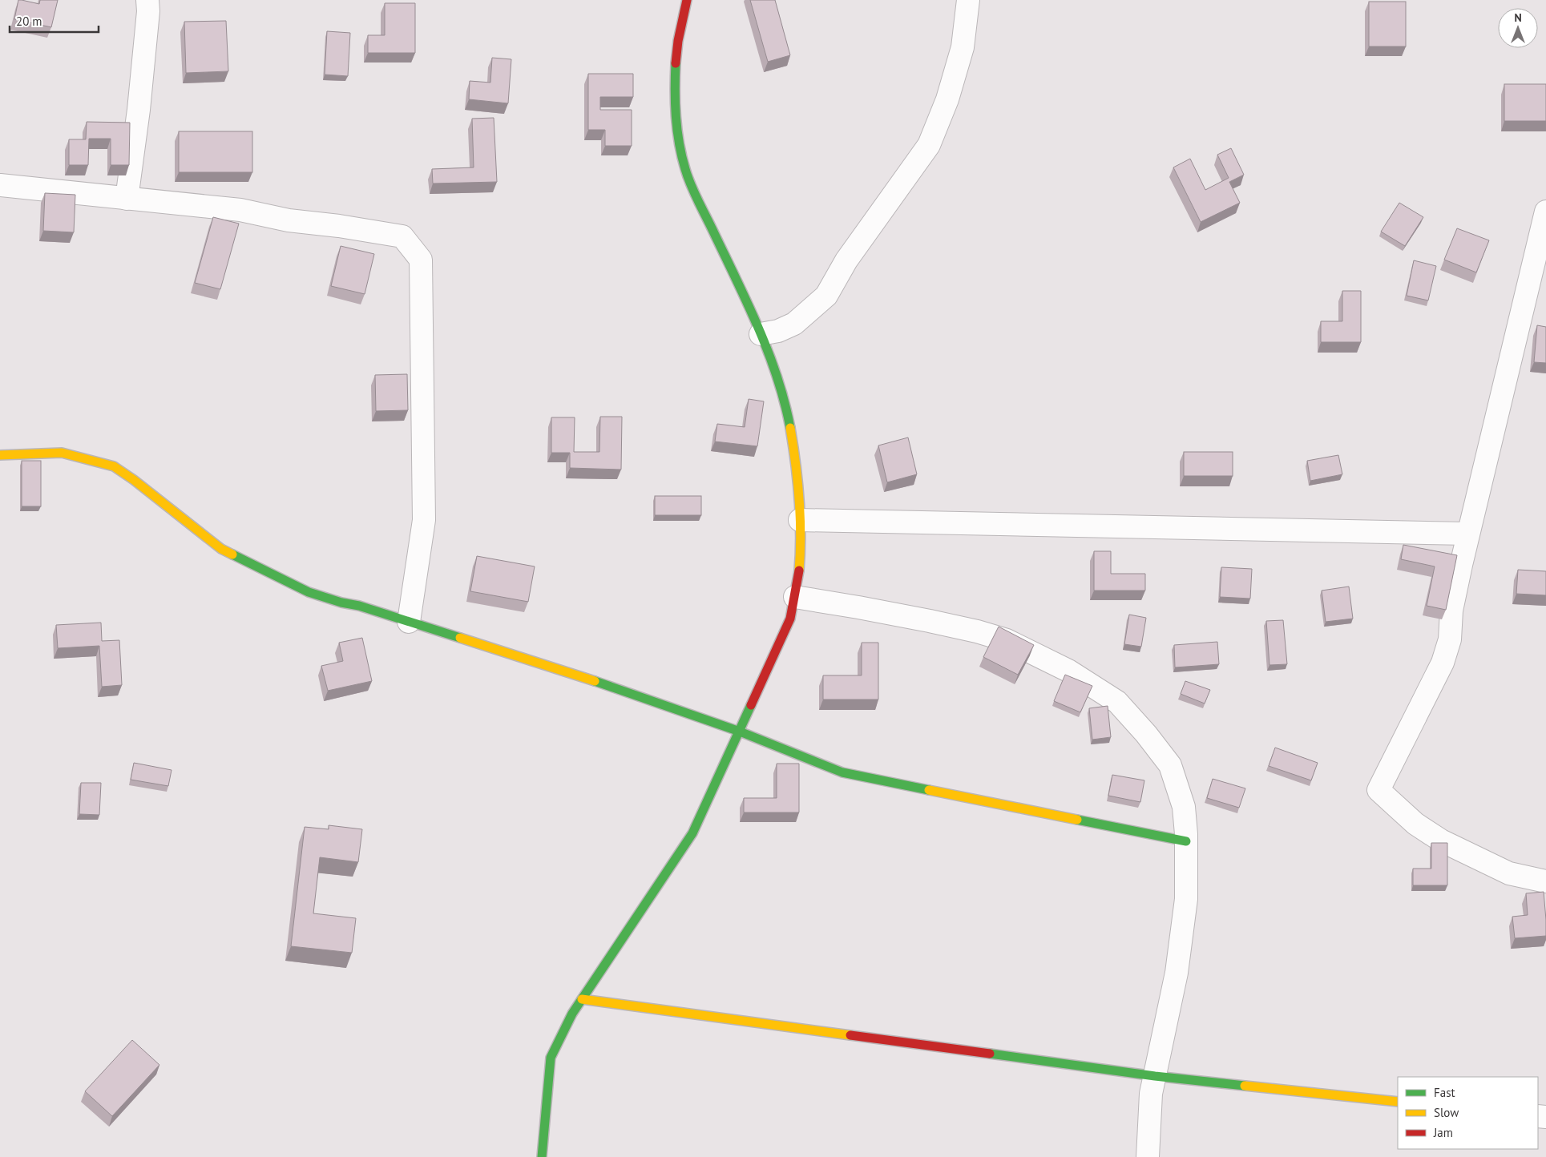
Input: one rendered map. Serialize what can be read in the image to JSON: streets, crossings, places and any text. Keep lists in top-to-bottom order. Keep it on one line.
{"legend":["Fast","Slow","Jam"],"scale_bar":"20 m","north":"top"}
